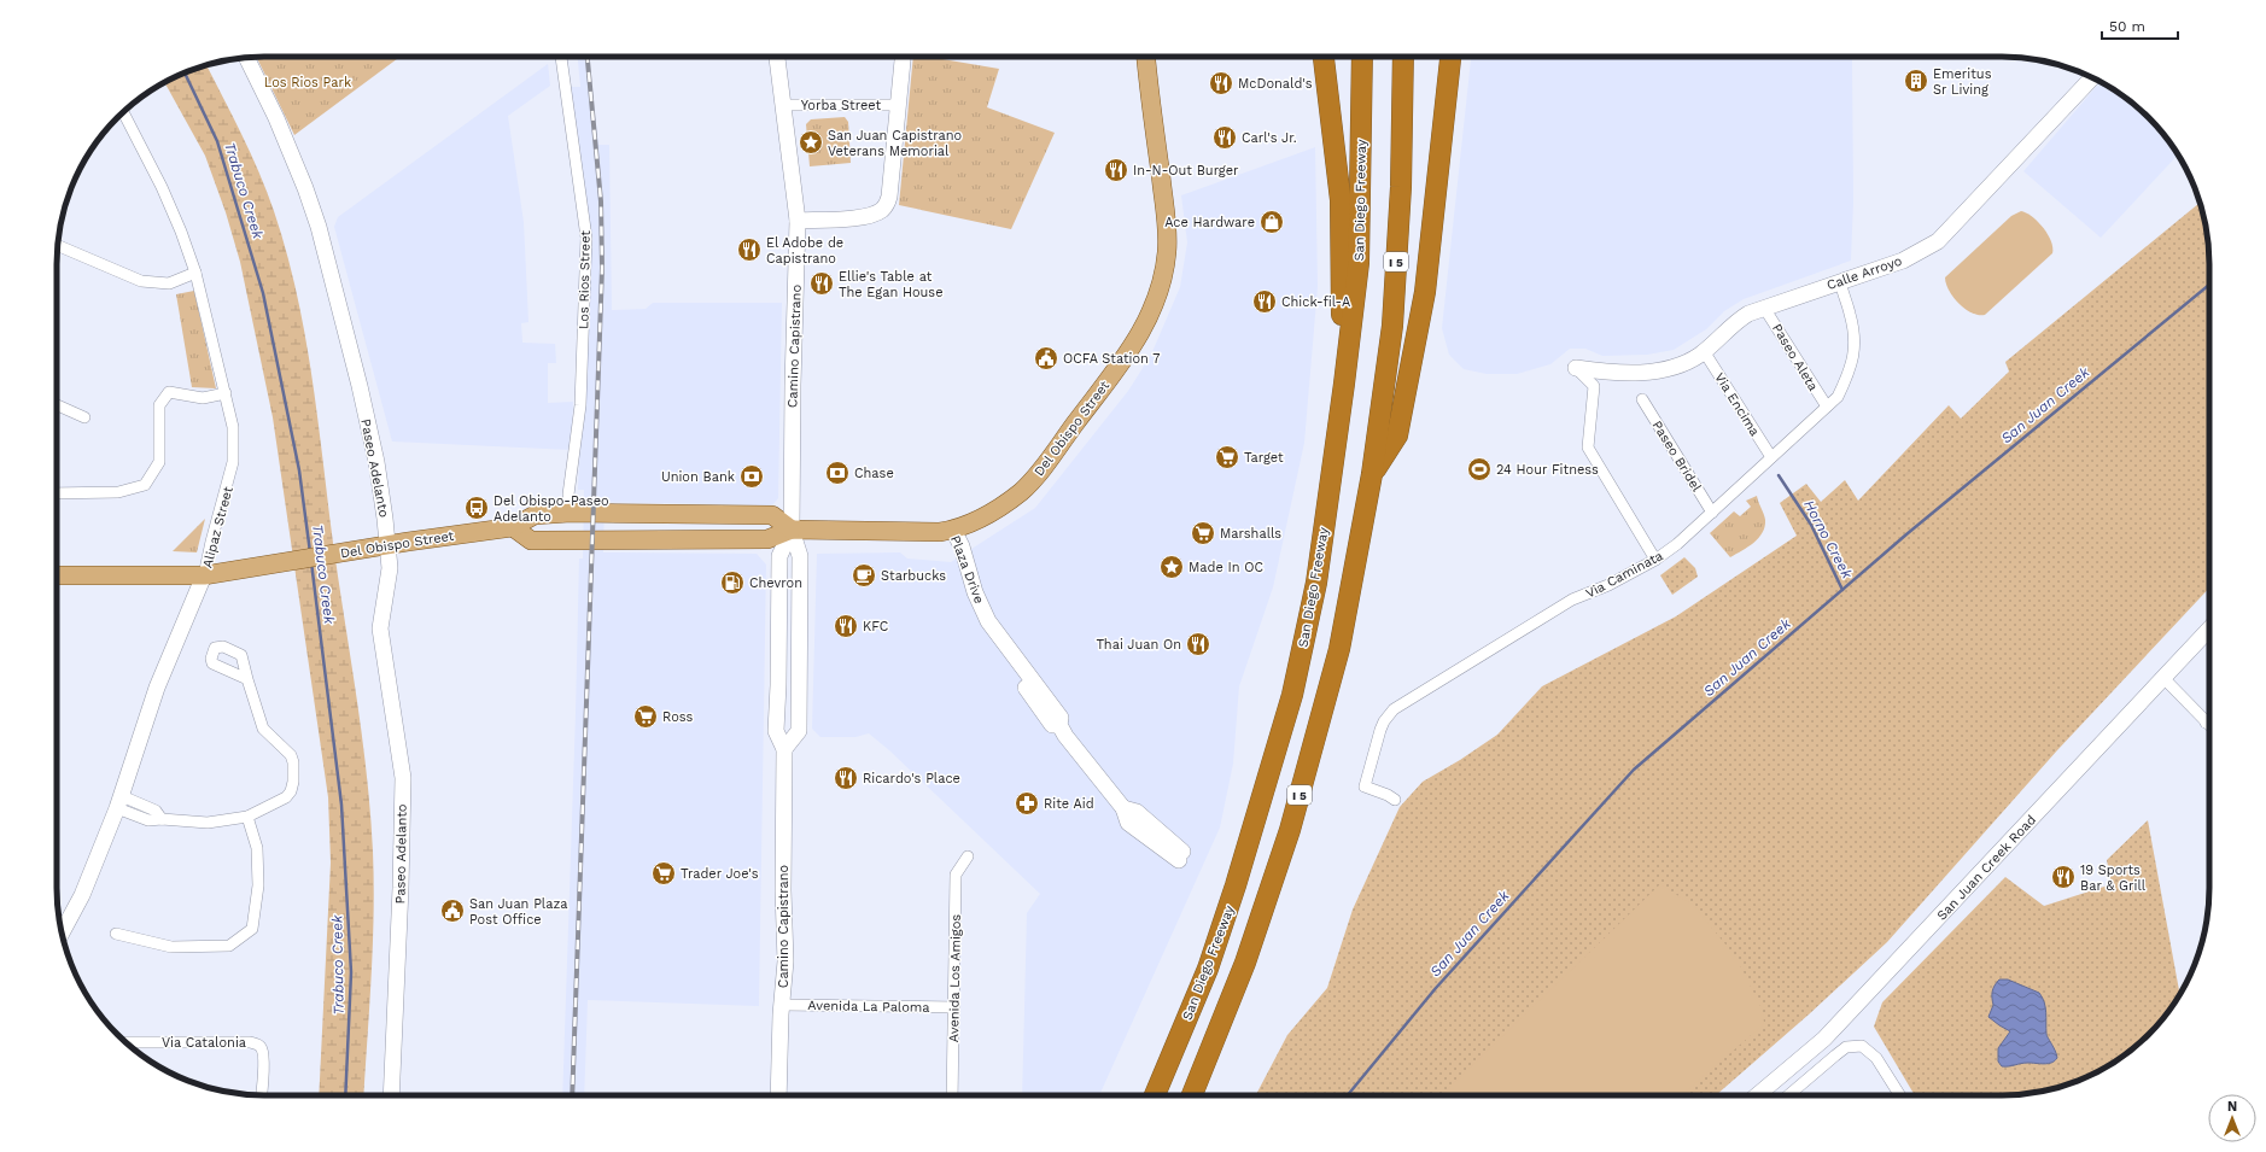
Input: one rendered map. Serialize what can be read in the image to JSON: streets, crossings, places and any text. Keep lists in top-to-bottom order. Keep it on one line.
{"streets":{"highway":["San Diego Freeway","I 5"],"main road":["Del Obispo Street"],"street":["Yorba Street","Calle Arroyo","Los Rios Street","Camino Capistrano","Paseo Aleta","Via Encima","Paseo Bridel","Paseo Adelanto","Alipaz Street","Plaza Drive","Via Caminata","San Juan Creek Road","Avenida Los Amigos","Avenida La Paloma","Via Catalonia"]},"crossings":[["Yorba Street","Camino Capistrano"],["Calle Arroyo","Paseo Aleta"],["Calle Arroyo","Via Encima"],["Calle Arroyo","Via Caminata"],["Los Rios Street","Del Obispo Street"],["Camino Capistrano","Del Obispo Street"],["Camino Capistrano","Avenida La Paloma"],["Paseo Aleta","Via Caminata"],["Via Encima","Via Caminata"],["Del Obispo Street","Paseo Adelanto"],["Del Obispo Street","Alipaz Street"],["Del Obispo Street","Plaza Drive"],["Paseo Bridel","Via Caminata"],["Avenida Los Amigos","Avenida La Paloma"]],"water":["Trabuco Creek","San Juan Creek","Horno Creek"],"parks":["Los Rios Park"],"places":{"building":["Emeritus Sr Living"],"restaurant":["McDonald's","Carl's Jr.","In-N-Out Burger","El Adobe de Capistrano","Ellie's Table at The Egan House","Chick-fil-A","KFC","Thai Juan On","Ricardo's Place","19 Sports Bar & Grill"],"place":["San Juan Capistrano Veterans Memorial","Made In OC"],"shop":["Ace Hardware"],"public building":["OCFA Station 7","San Juan Plaza Post Office"],"supermarket":["Target","Marshalls","Ross","Trader Joe's"],"sports":["24 Hour Fitness"],"bank":["Chase","Union Bank"],"bus stop":["Del Obispo-Paseo Adelanto"],"cafe":["Starbucks"],"fuel station":["Chevron"],"pharmacy":["Rite Aid"]},"scale_bar":"50 m","north":"top"}
